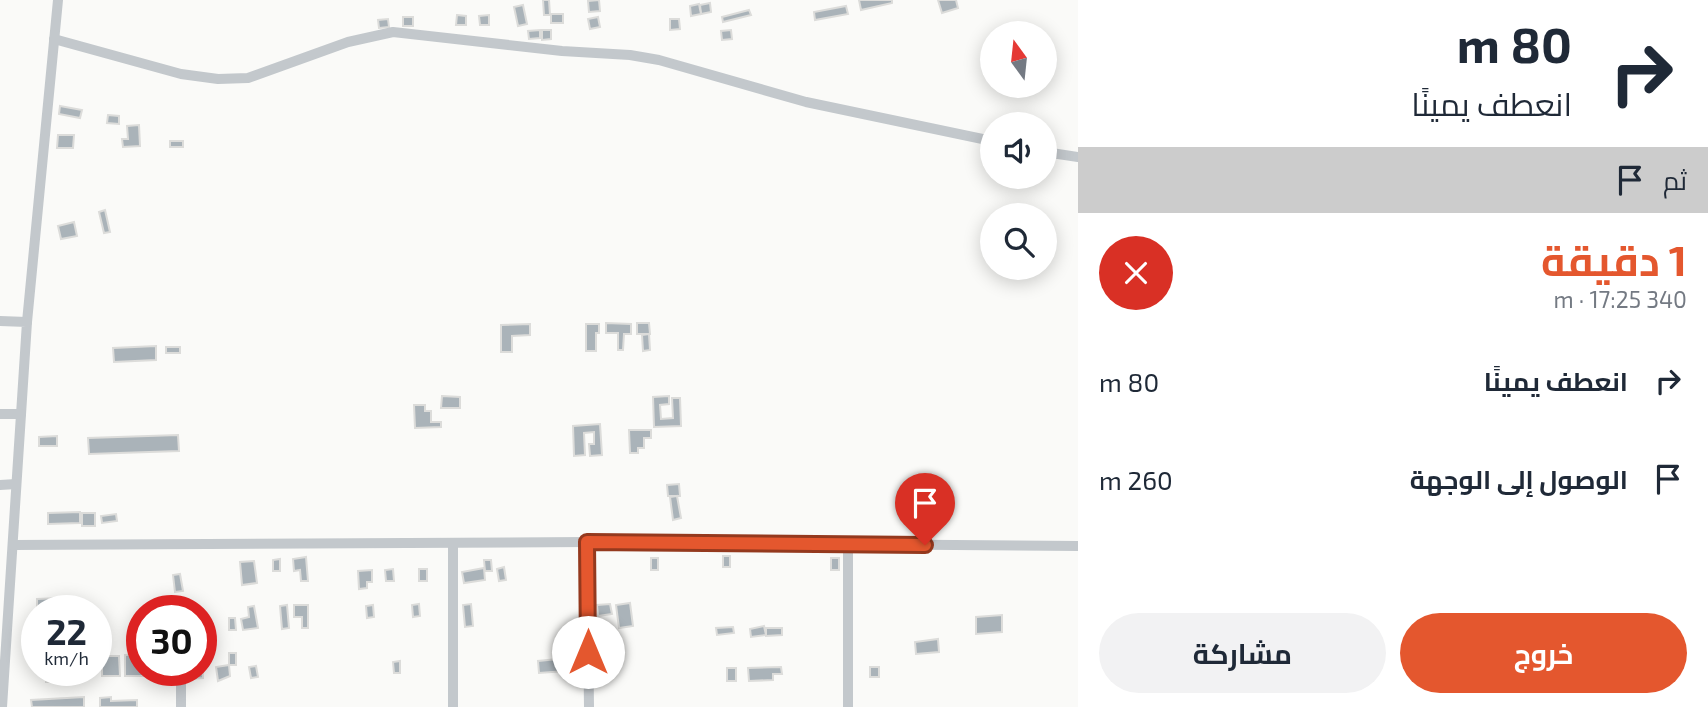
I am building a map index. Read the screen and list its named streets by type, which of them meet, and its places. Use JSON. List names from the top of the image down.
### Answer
{
  "north": "top",
  "page": {
    "turn": ["80 m", "انعطف يمينًا"],
    "then": "ثم",
    "heading": ["1 دقيقة", "340 m · 17:25"],
    "list": [
      {
        "name": "انعطف يمينًا",
        "value": "80 m"
      },
      {
        "name": "الوصول إلى الوجهة",
        "value": "260 m"
      }
    ],
    "speed": "22 km/h",
    "limit": "30",
    "buttons": ["خروج", "مشاركة"]
  }
}
